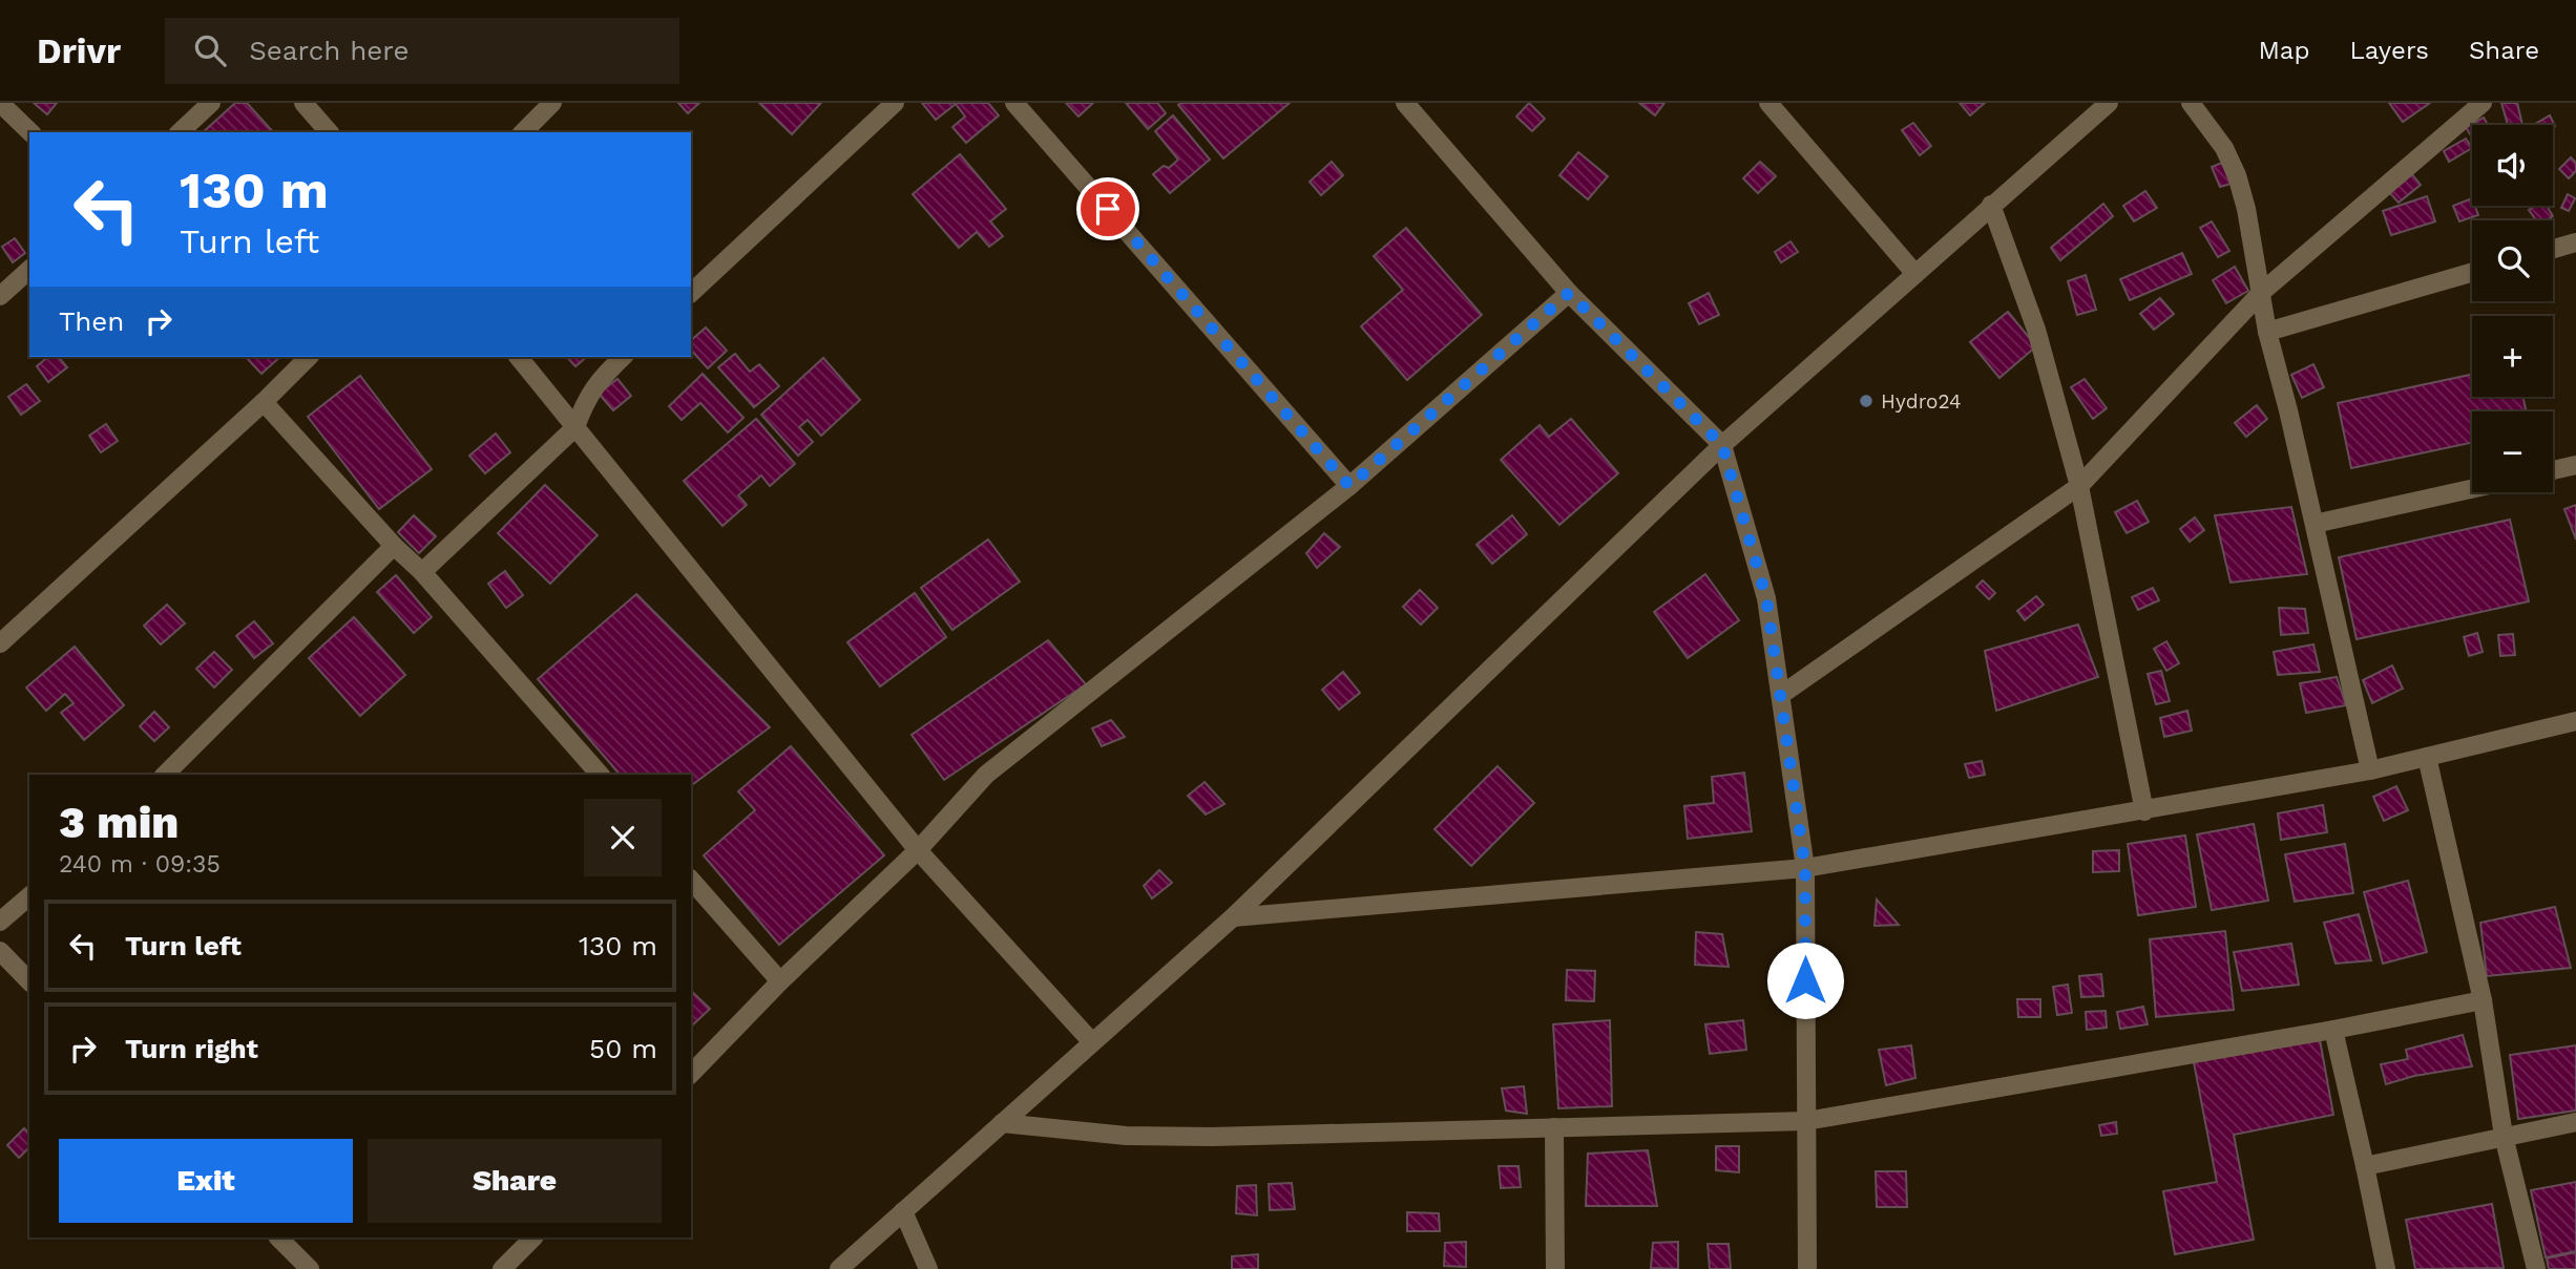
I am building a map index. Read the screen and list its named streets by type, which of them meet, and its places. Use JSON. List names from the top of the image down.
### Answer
{
  "places": ["Hydro24"],
  "page": {
    "header": "Drivr",
    "search": "Search here",
    "nav": ["Map", "Layers", "Share"],
    "map_buttons": ["+", "−"],
    "turn": ["130 m", "Turn left"],
    "then": "Then",
    "heading": ["3 min", "240 m · 09:35"],
    "list": [
      {
        "name": "Turn left",
        "value": "130 m"
      },
      {
        "name": "Turn right",
        "value": "50 m"
      }
    ],
    "buttons": ["Exit", "Share"]
  }
}
